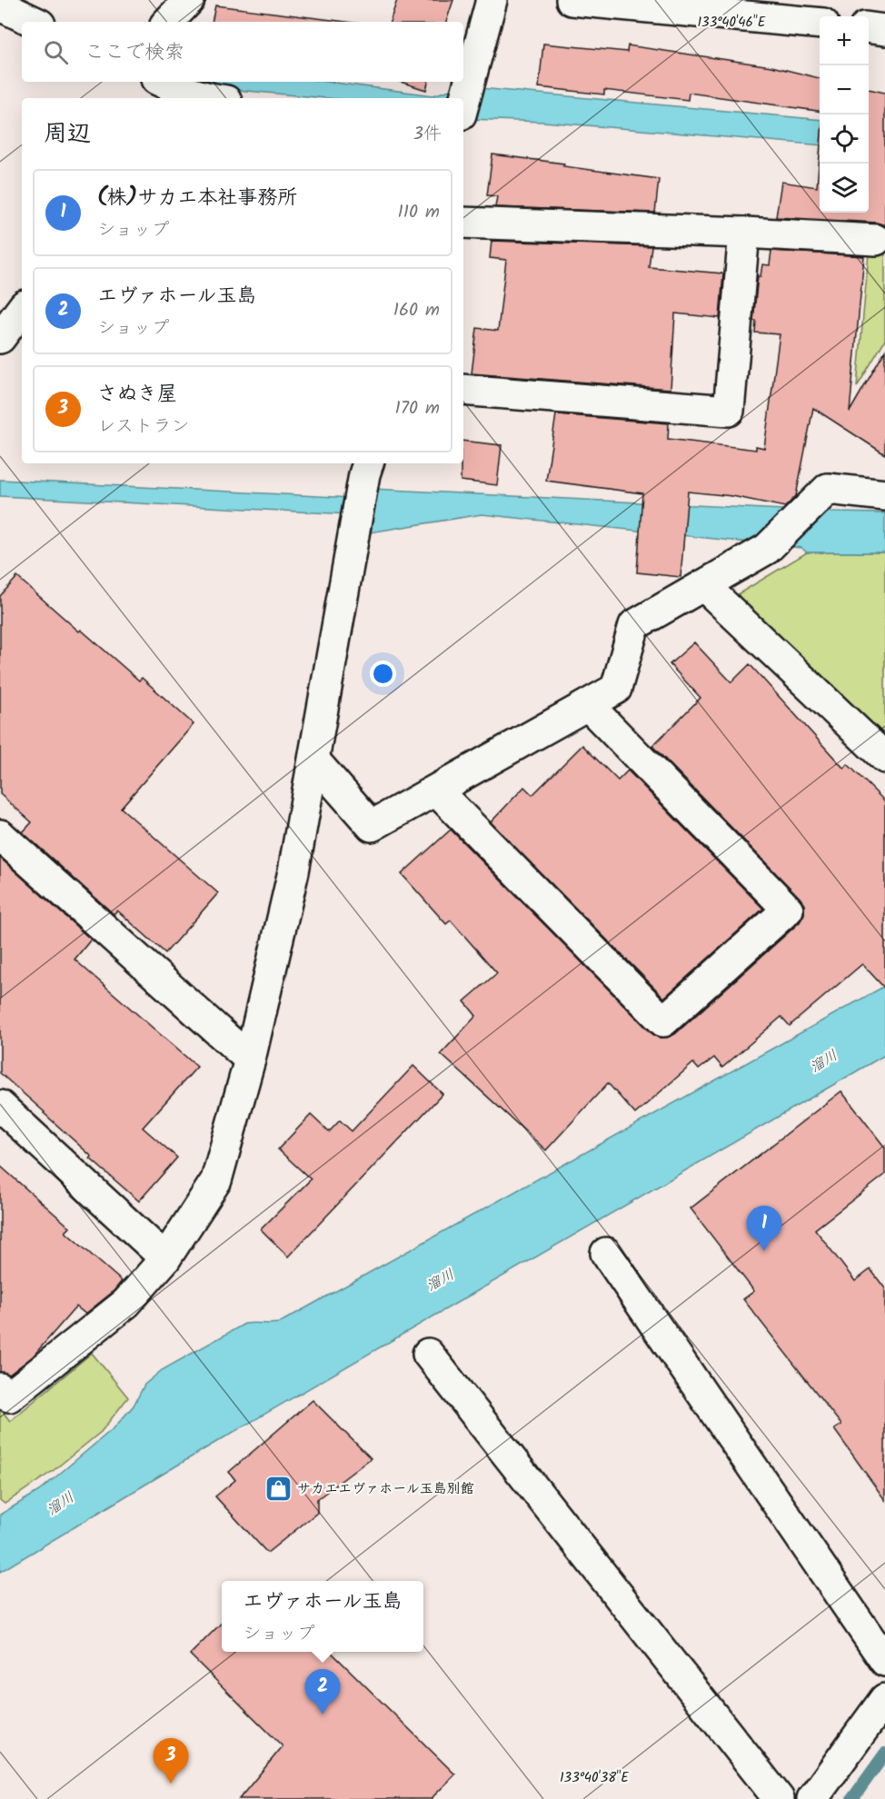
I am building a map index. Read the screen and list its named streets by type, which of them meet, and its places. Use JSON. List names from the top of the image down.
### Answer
{
  "water": ["溜川"],
  "places": {
    "shop": ["サカエエヴァホール玉島別館"]
  },
  "page": {
    "map_buttons": ["+", "−"],
    "search": "ここで検索",
    "heading": ["周辺", "3件"],
    "list": [
      {
        "mark": "1",
        "name": "(株)サカエ本社事務所",
        "note": "ショップ",
        "value": "110 m"
      },
      {
        "mark": "2",
        "name": "エヴァホール玉島",
        "note": "ショップ",
        "value": "160 m"
      },
      {
        "mark": "3",
        "name": "さぬき屋",
        "note": "レストラン",
        "value": "170 m"
      }
    ],
    "pins": ["1", "2", "3"],
    "popup": ["エヴァホール玉島", "ショップ"]
  },
  "coordinates": ["133°40'46\"E", "133°40'38\"E"]
}
